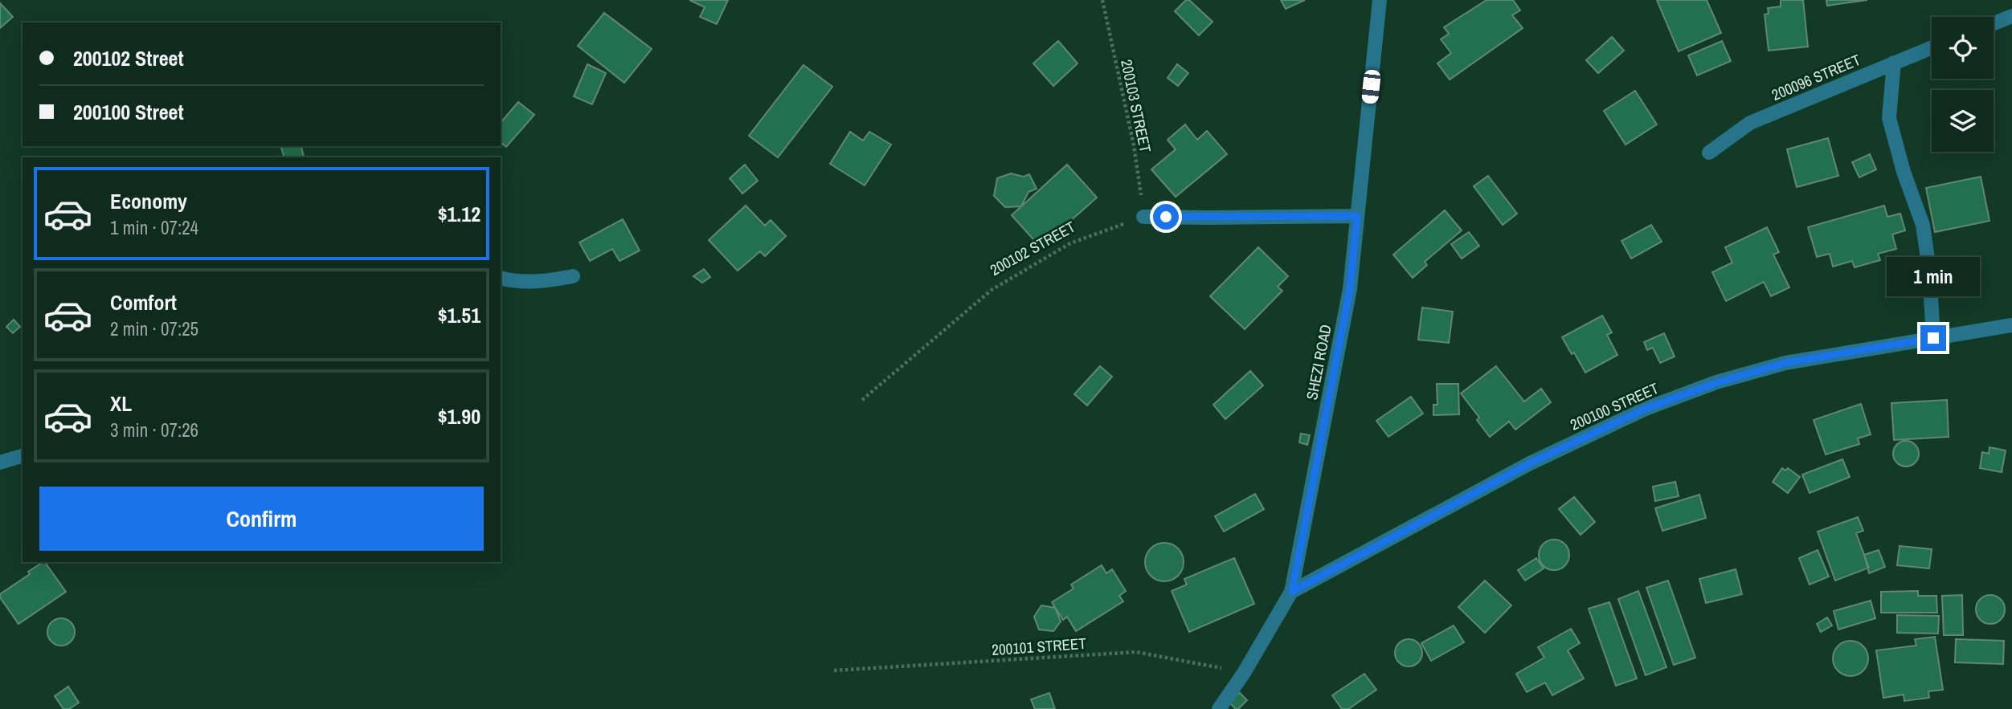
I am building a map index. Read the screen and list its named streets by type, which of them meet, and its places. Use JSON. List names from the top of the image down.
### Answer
{
  "streets": {
    "street": ["200096 STREET", "SHEZI ROAD", "200100 STREET"],
    "path": ["200103 STREET", "200102 STREET", "200101 STREET"]
  },
  "crossings": [
    ["200103 STREET", "200102 STREET"],
    ["SHEZI ROAD", "200100 STREET"],
    ["SHEZI ROAD", "200101 STREET"]
  ],
  "page": {
    "banner": ["200102 Street", "200100 Street"],
    "list": [
      {
        "name": "Economy",
        "note": "1 min · 07:24",
        "value": "$1.12"
      },
      {
        "name": "Comfort",
        "note": "2 min · 07:25",
        "value": "$1.51"
      },
      {
        "name": "XL",
        "note": "3 min · 07:26",
        "value": "$1.90"
      }
    ],
    "bubble": "1 min",
    "buttons": "Confirm"
  }
}
